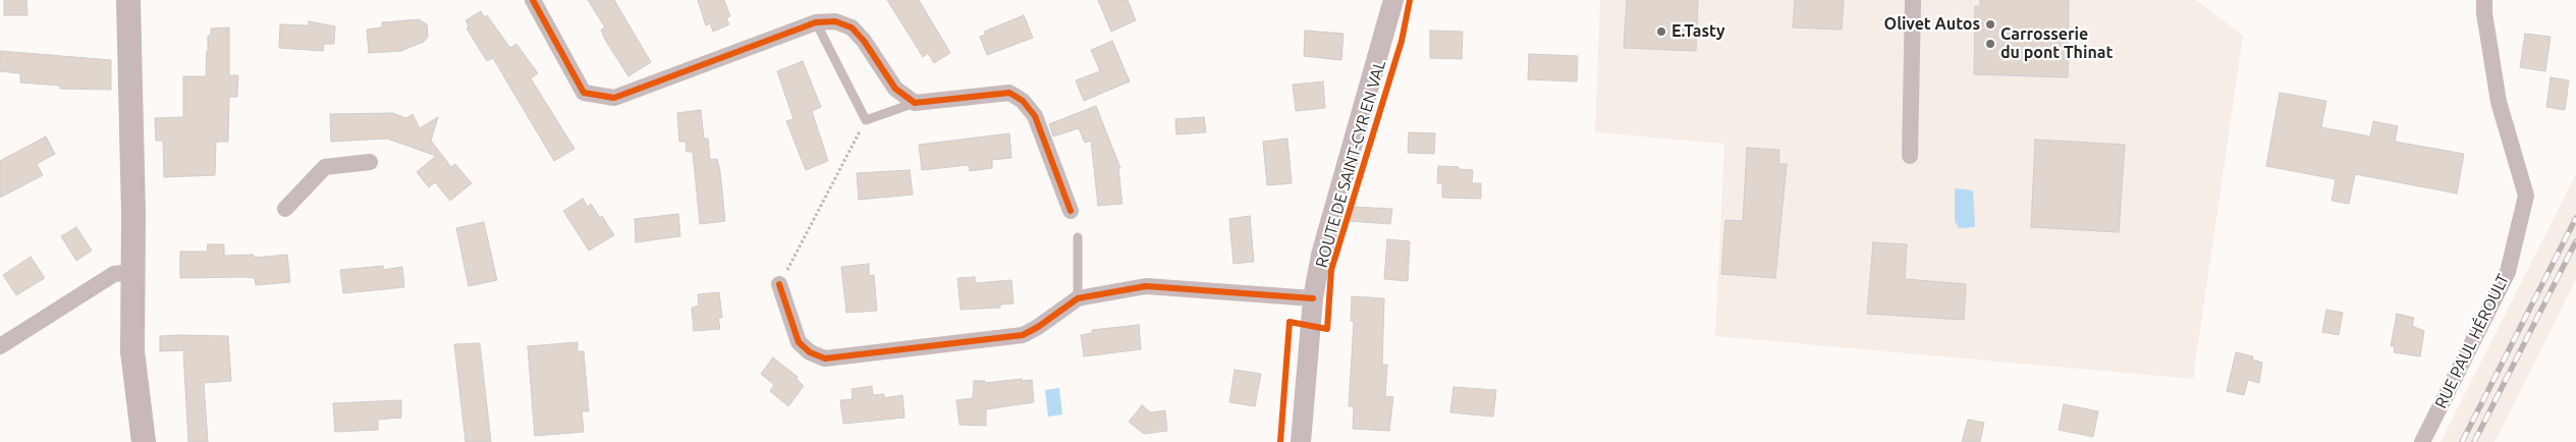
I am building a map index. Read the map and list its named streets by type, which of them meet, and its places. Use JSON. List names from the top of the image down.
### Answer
{
  "streets": {
    "street": ["ROUTE DE SAINT-CYR EN VAL", "RUE PAUL HÉROULT"]
  },
  "places": ["Olivet Autos", "E.Tasty", "Carrosserie du pont Thinat"]
}
